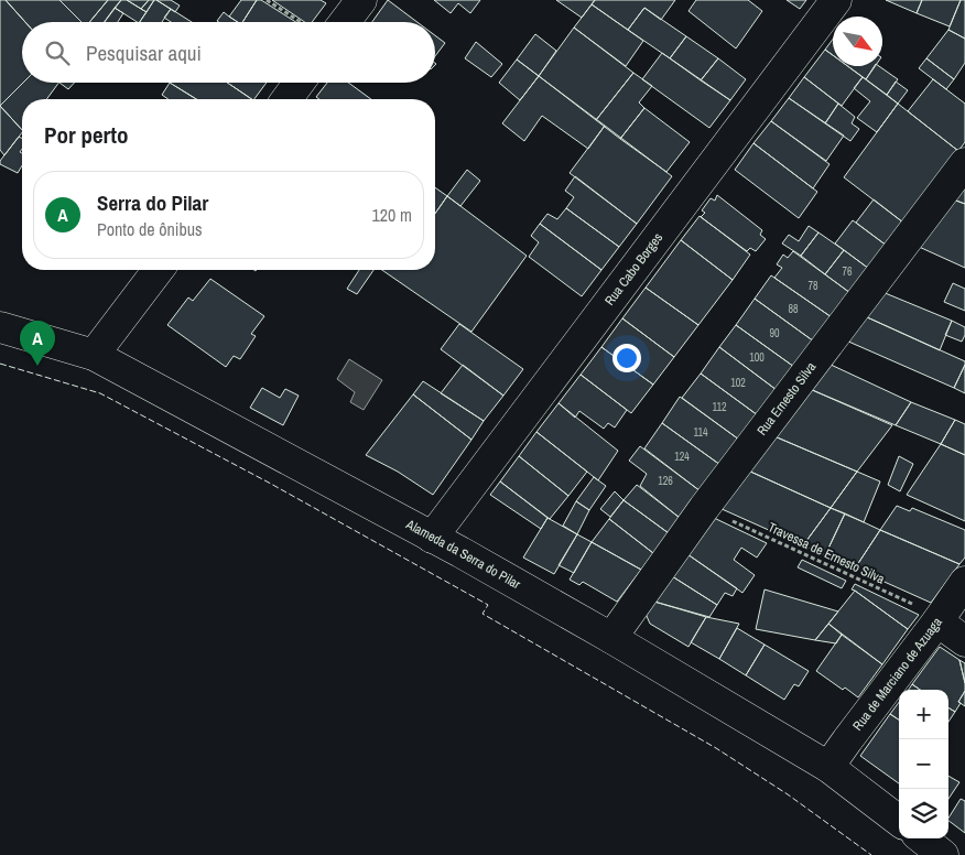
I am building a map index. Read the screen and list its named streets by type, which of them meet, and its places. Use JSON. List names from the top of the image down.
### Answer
{
  "streets": {
    "street": [
      "Rua Cabo Borges",
      "Rua Ernesto Silva",
      "Alameda da Serra do Pilar",
      "Rua de Marciano de Azuaga"
    ],
    "path": ["Travessa de Ernesto Silva"]
  },
  "crossings": [
    ["Rua Cabo Borges", "Alameda da Serra do Pilar"],
    ["Rua Ernesto Silva", "Travessa de Ernesto Silva"],
    ["Rua Ernesto Silva", "Alameda da Serra do Pilar"],
    ["Travessa de Ernesto Silva", "Rua de Marciano de Azuaga"],
    ["Alameda da Serra do Pilar", "Rua de Marciano de Azuaga"]
  ],
  "house_numbers": [
    "76",
    "78",
    "88",
    "90",
    "100",
    "102",
    "112",
    "114",
    "124",
    "126"
  ],
  "north": "bottom right",
  "page": {
    "search": "Pesquisar aqui",
    "heading": "Por perto",
    "list": [
      {
        "mark": "A",
        "name": "Serra do Pilar",
        "note": "Ponto de ônibus",
        "value": "120 m"
      }
    ],
    "pins": "A",
    "map_buttons": ["+", "−"]
  }
}
